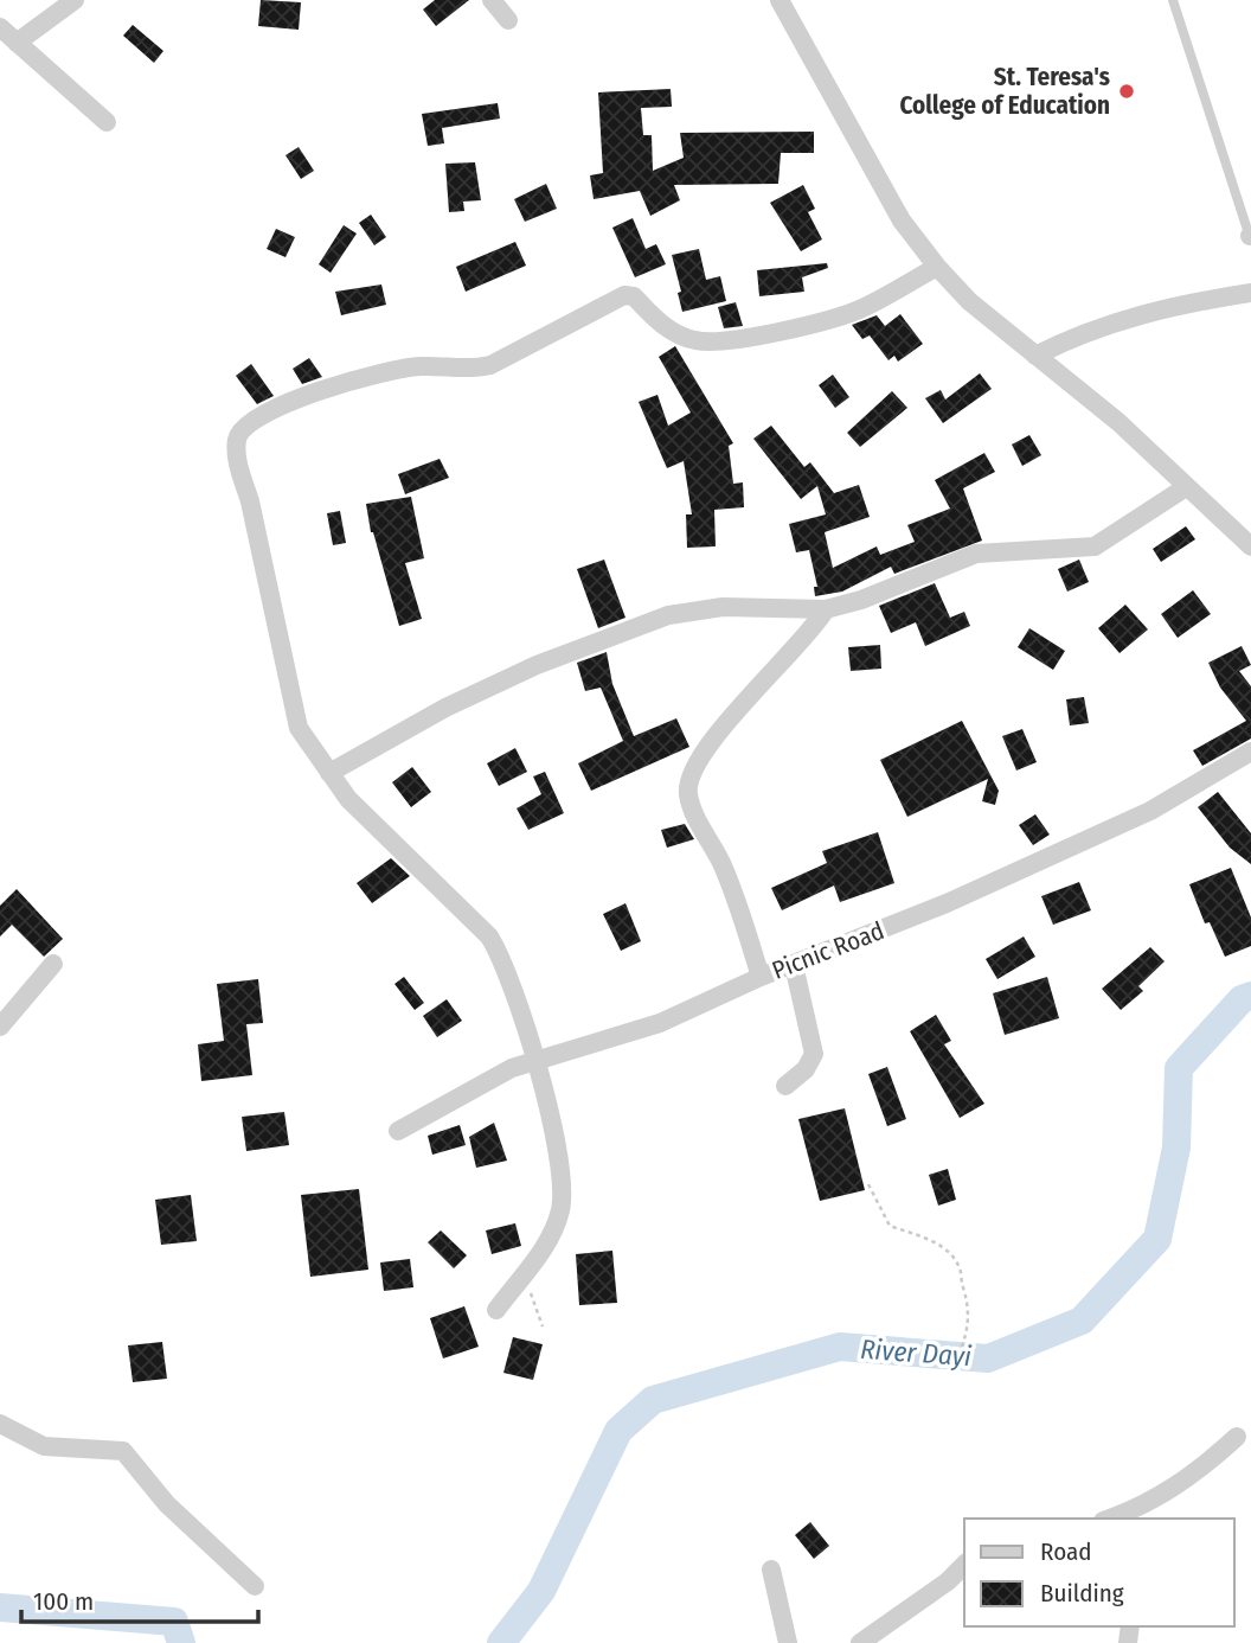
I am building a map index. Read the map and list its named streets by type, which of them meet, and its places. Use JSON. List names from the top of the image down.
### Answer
{
  "streets": {
    "street": ["Picnic Road"]
  },
  "water": ["River Dayi"],
  "places": ["St. Teresa's College of Education"],
  "legend": ["Road", "Building"],
  "scale_bar": "100 m"
}
